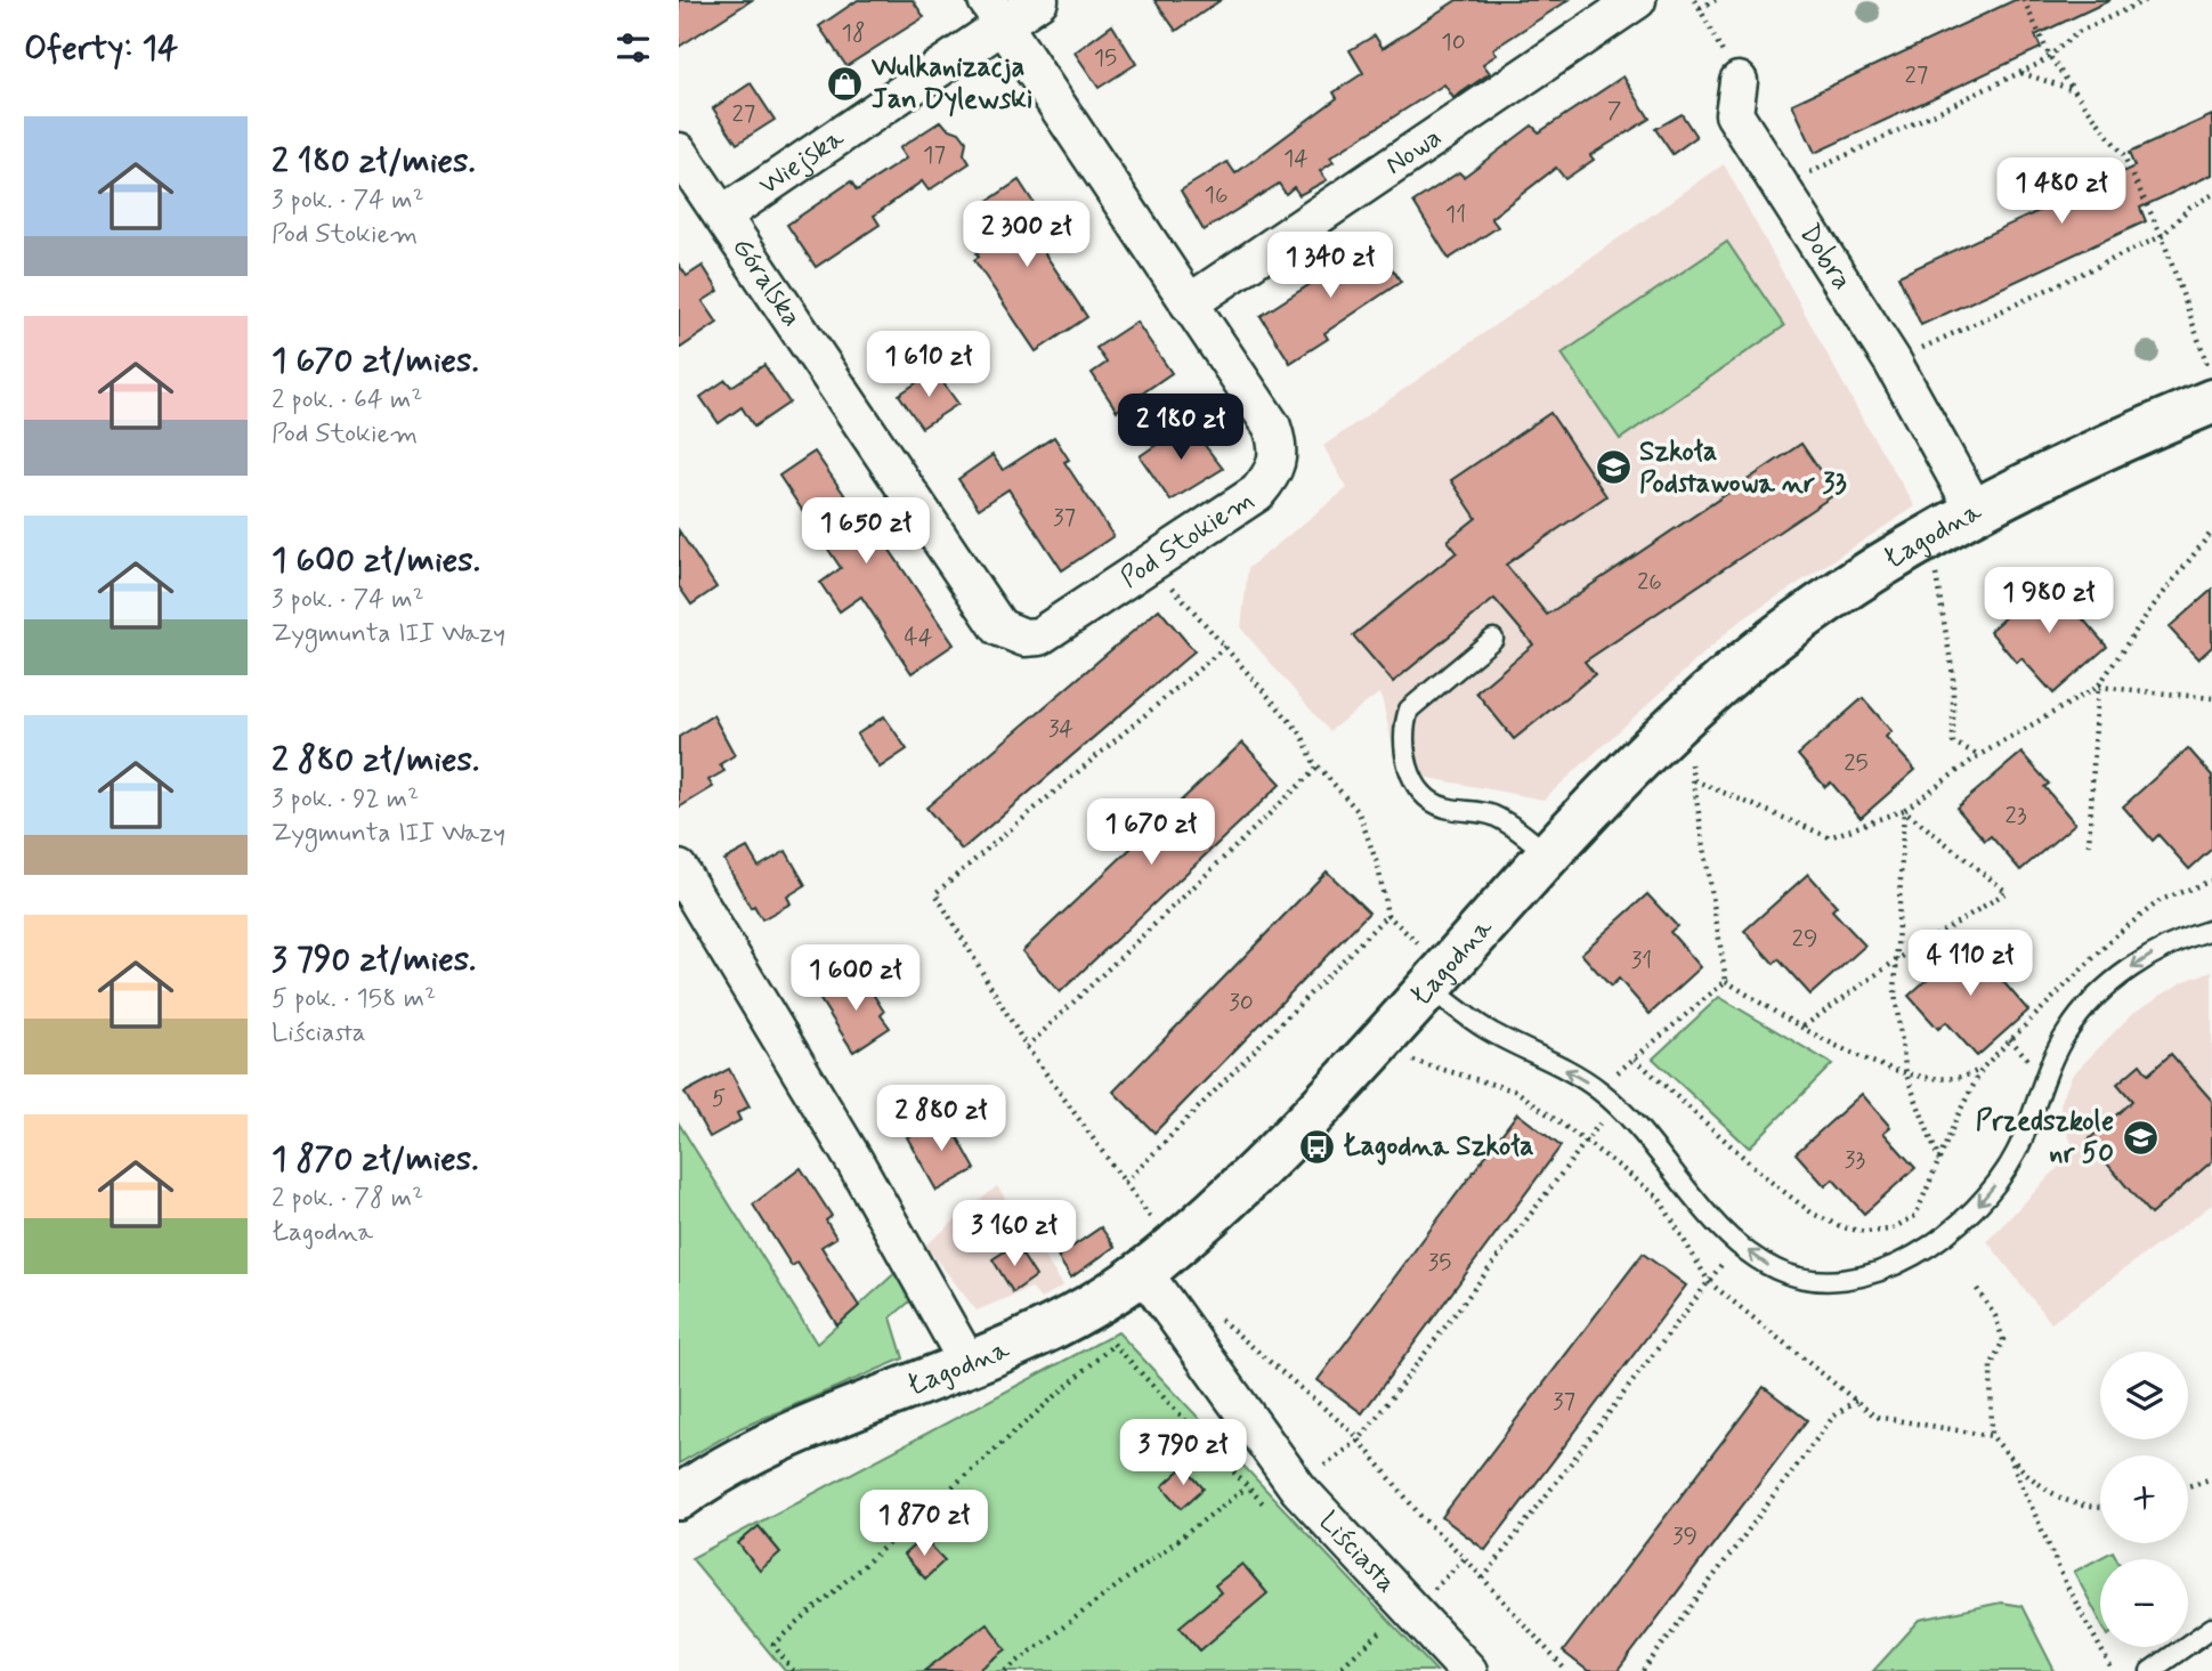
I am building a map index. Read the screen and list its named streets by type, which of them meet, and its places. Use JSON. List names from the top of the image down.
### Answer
{
  "streets": {
    "street": [
      "Nowa",
      "Wiejska",
      "Dobra",
      "Góralska",
      "Łagodna",
      "Pod Stokiem",
      "Liściasta"
    ]
  },
  "crossings": [
    ["Nowa", "Pod Stokiem"],
    ["Wiejska", "Góralska"],
    ["Wiejska", "Pod Stokiem"],
    ["Dobra", "Łagodna"],
    ["Góralska", "Pod Stokiem"],
    ["Łagodna", "Liściasta"]
  ],
  "places": {
    "shop": ["Wulkanizacja Jan Dylewski"],
    "school or university": ["Szkoła Podstawowa nr 33", "Przedszkole nr 50"],
    "bus stop": ["Łagodna Szkoła"]
  },
  "house_numbers": [
    "18",
    "10",
    "15",
    "27",
    "7",
    "27",
    "17",
    "14",
    "16",
    "11",
    "37",
    "26",
    "44",
    "34",
    "25",
    "23",
    "29",
    "31",
    "30",
    "5",
    "33",
    "35",
    "37",
    "39"
  ],
  "page": {
    "heading": "Oferty: 14",
    "list": [
      {
        "name": "2 180 zł/mies.",
        "note": "3 pok. · 74 m² · Pod Stokiem"
      },
      {
        "name": "1 670 zł/mies.",
        "note": "2 pok. · 64 m² · Pod Stokiem"
      },
      {
        "name": "1 600 zł/mies.",
        "note": "3 pok. · 74 m² · Zygmunta III Wazy"
      },
      {
        "name": "2 880 zł/mies.",
        "note": "3 pok. · 92 m² · Zygmunta III Wazy"
      },
      {
        "name": "3 790 zł/mies.",
        "note": "5 pok. · 158 m² · Liściasta"
      },
      {
        "name": "1 870 zł/mies.",
        "note": "2 pok. · 78 m² · Łagodna"
      }
    ],
    "price": [
      "1 480 zł",
      "2 300 zł",
      "1 340 zł",
      "1 610 zł",
      "2 180 zł",
      "1 650 zł",
      "1 980 zł",
      "1 670 zł",
      "4 110 zł",
      "1 600 zł",
      "2 880 zł",
      "3 160 zł",
      "3 790 zł",
      "1 870 zł"
    ],
    "map_buttons": ["+", "−"]
  }
}
